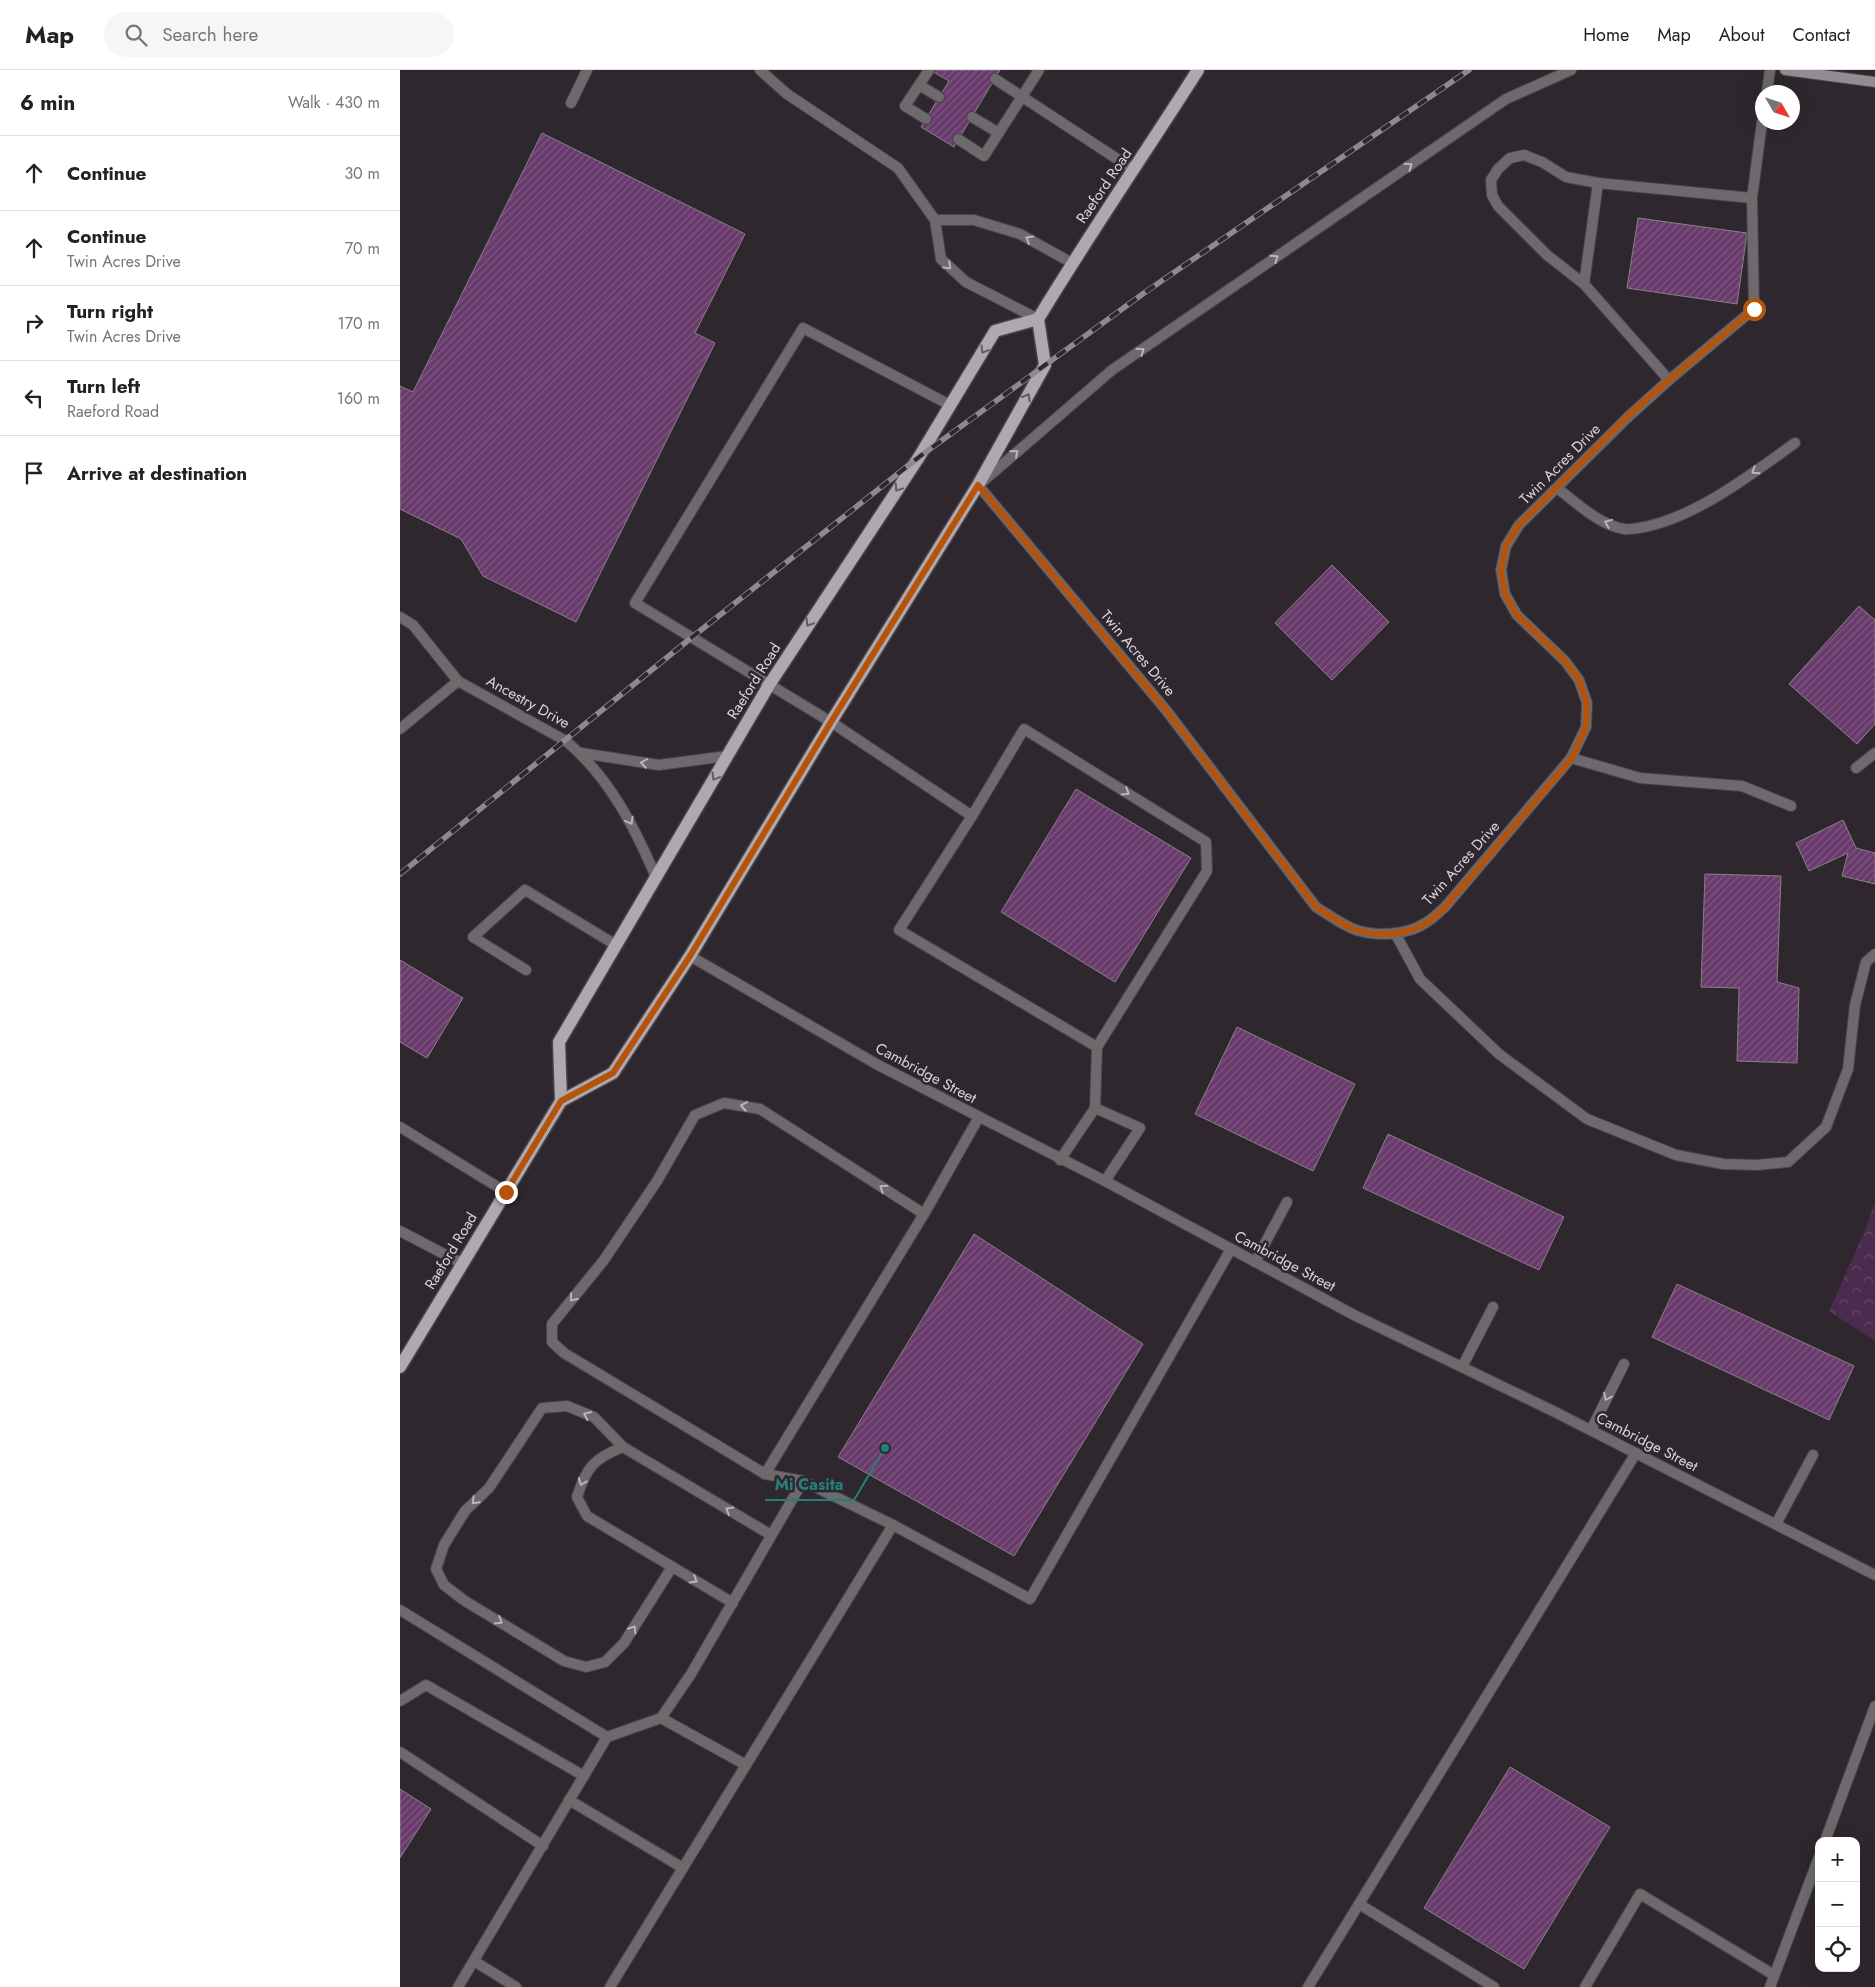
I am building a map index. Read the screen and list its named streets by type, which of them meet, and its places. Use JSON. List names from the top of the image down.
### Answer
{
  "streets": {
    "main road": ["Raeford Road"],
    "street": ["Twin Acres Drive", "Ancestry Drive", "Cambridge Street"]
  },
  "crossings": [
    ["Raeford Road", "Ancestry Drive"]
  ],
  "places": ["Mi Casita"],
  "north": "bottom right",
  "page": {
    "header": "Map",
    "search": "Search here",
    "nav": [
      "Home",
      "Map",
      "About",
      "Contact"
    ],
    "heading": ["6 min", "Walk · 430 m"],
    "list": [
      ["Continue", "30 m"],
      ["Continue", "Twin Acres Drive", "70 m"],
      ["Turn right", "Twin Acres Drive", "170 m"],
      ["Turn left", "Raeford Road", "160 m"],
      "Arrive at destination"
    ],
    "map_buttons": ["+", "−"]
  }
}
